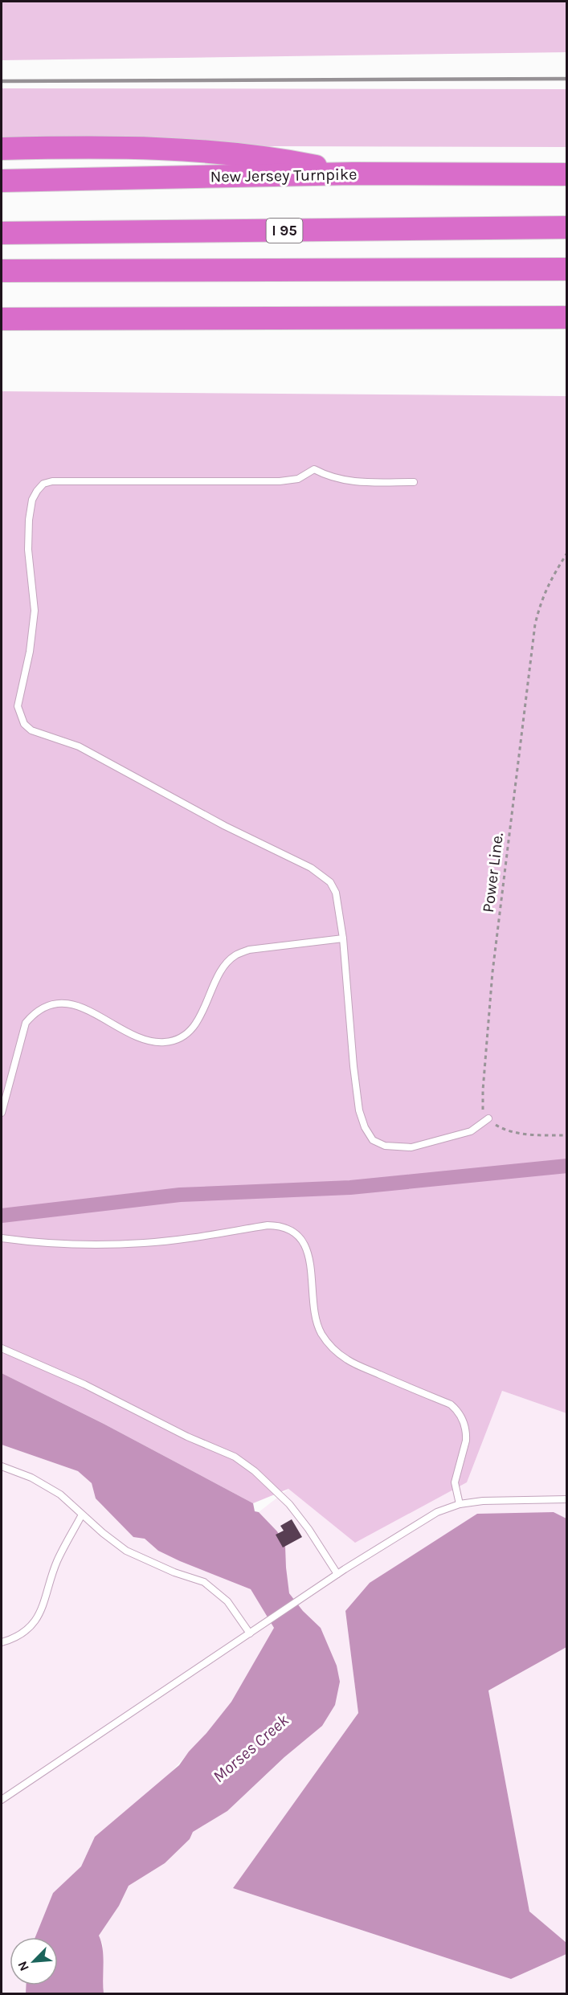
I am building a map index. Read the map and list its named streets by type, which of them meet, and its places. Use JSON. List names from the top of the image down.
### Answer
{
  "streets": {
    "highway": ["New Jersey Turnpike", "I 95"],
    "path": ["Power Line."]
  },
  "water": ["Morses Creek"],
  "north": "bottom left"
}
